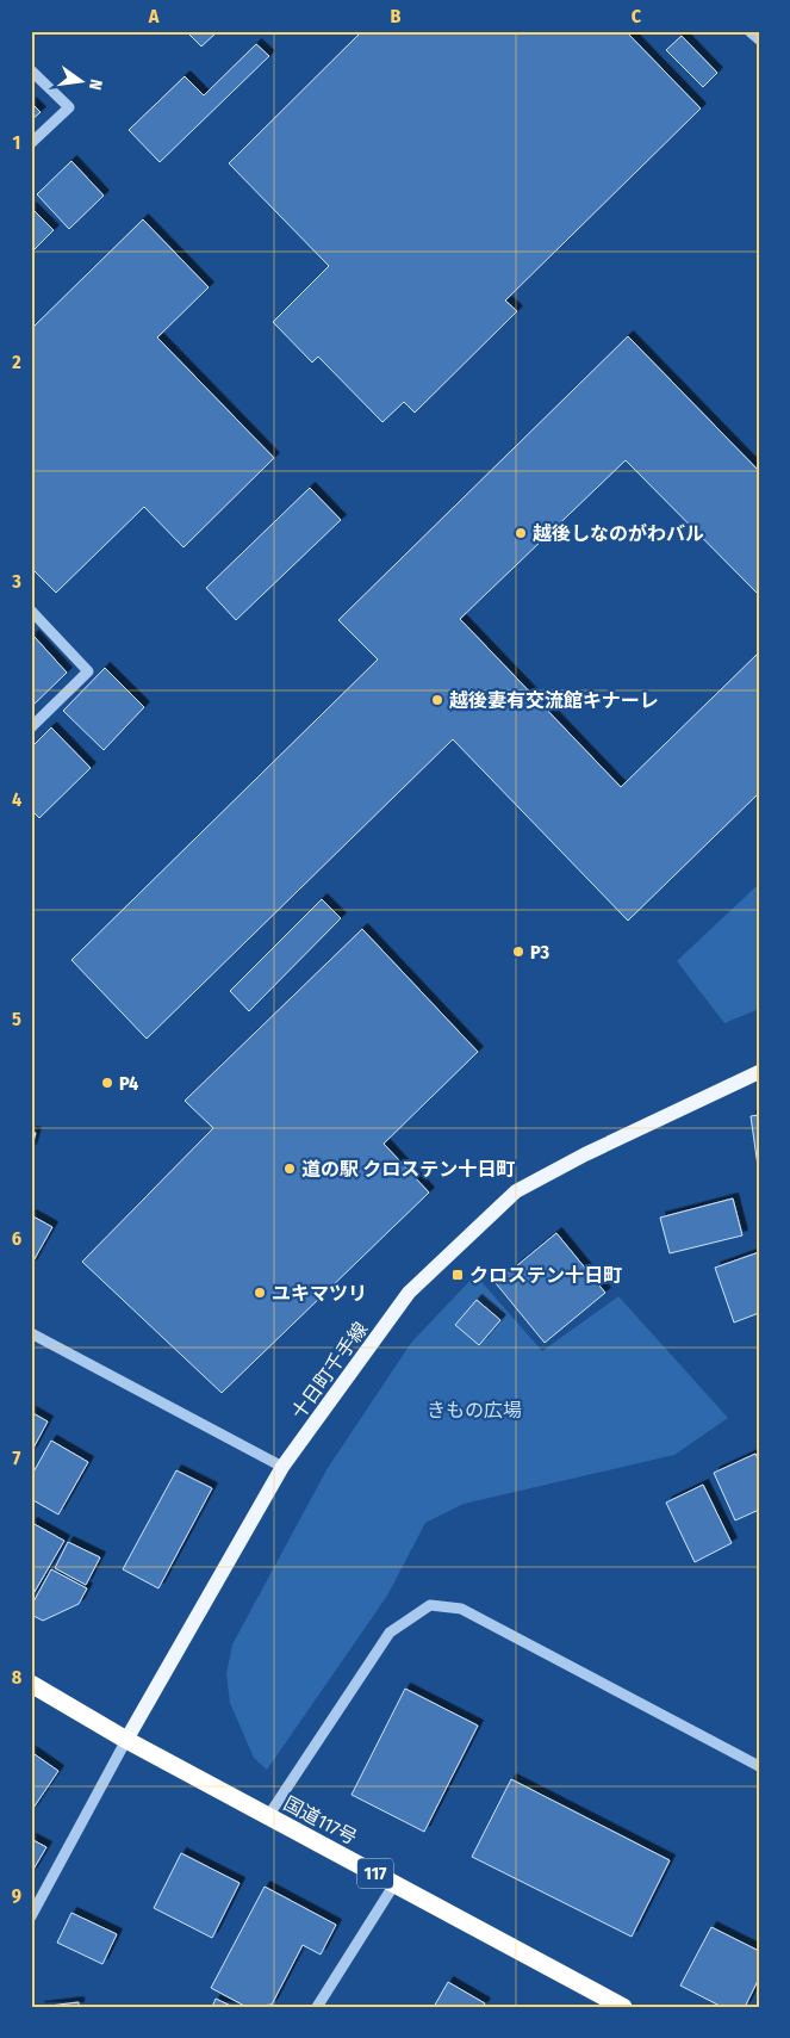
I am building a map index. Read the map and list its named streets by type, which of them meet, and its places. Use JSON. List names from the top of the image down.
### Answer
{
  "streets": {
    "highway": ["国道117号", "117"],
    "main road": ["十日町千手線"]
  },
  "crossings": [
    ["十日町千手線", "国道117号"]
  ],
  "parks": ["きもの広場"],
  "places": {
    "other": [
      "越後しなのがわバル",
      "越後妻有交流館キナーレ",
      "P3",
      "P4",
      "道の駅 クロステン十日町",
      "ユキマツリ"
    ],
    "transit": ["クロステン十日町"]
  },
  "north": "right",
  "grid": {
    "columns": ["A", "B", "C"],
    "rows": [
      "1",
      "2",
      "3",
      "4",
      "5",
      "6",
      "7",
      "8",
      "9"
    ]
  }
}
